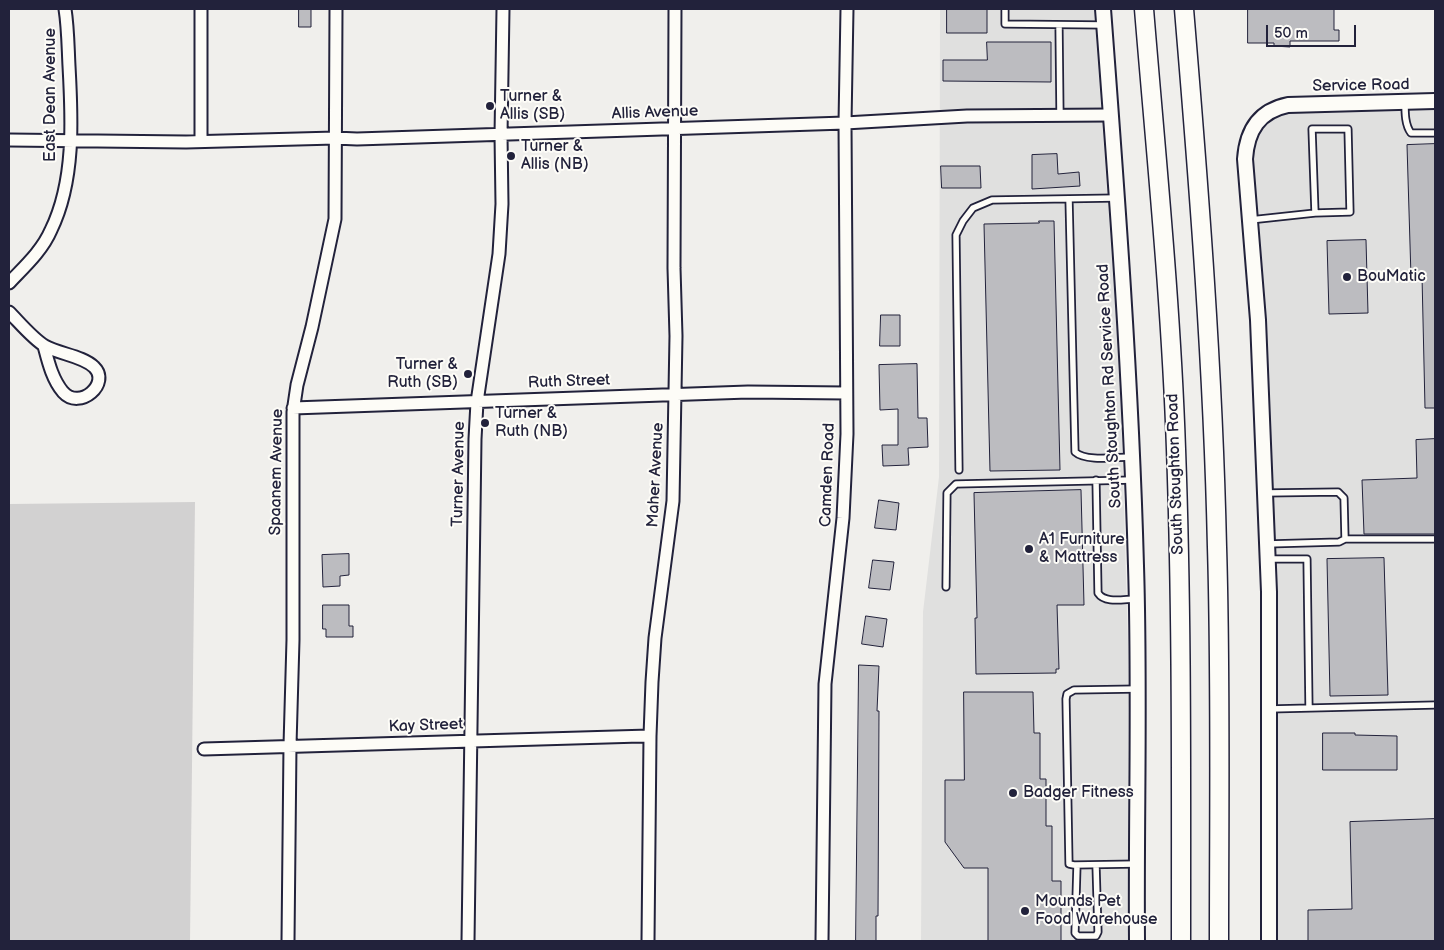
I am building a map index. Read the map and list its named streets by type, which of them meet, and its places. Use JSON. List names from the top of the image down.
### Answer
{
  "streets": {
    "main road": ["South Stoughton Road"],
    "street": [
      "Service Road",
      "East Dean Avenue",
      "Allis Avenue",
      "Ruth Street",
      "South Stoughton Rd Service Road",
      "Spaanem Avenue",
      "Turner Avenue",
      "Maher Avenue",
      "Camden Road",
      "Kay Street"
    ]
  },
  "crossings": [
    ["East Dean Avenue", "Allis Avenue"],
    ["Allis Avenue", "South Stoughton Rd Service Road"],
    ["Allis Avenue", "Spaanem Avenue"],
    ["Allis Avenue", "Turner Avenue"],
    ["Allis Avenue", "Maher Avenue"],
    ["Allis Avenue", "Camden Road"],
    ["Ruth Street", "Spaanem Avenue"],
    ["Ruth Street", "Turner Avenue"],
    ["Ruth Street", "Maher Avenue"],
    ["Ruth Street", "Camden Road"],
    ["Spaanem Avenue", "Kay Street"],
    ["Turner Avenue", "Kay Street"],
    ["Maher Avenue", "Kay Street"]
  ],
  "places": [
    "Turner & Allis (SB)",
    "Turner & Allis (NB)",
    "BouMatic",
    "Turner & Ruth (SB)",
    "Turner & Ruth (NB)",
    "A1 Furniture & Mattress",
    "Badger Fitness",
    "Mounds Pet Food Warehouse"
  ],
  "scale_bar": "50 m"
}
